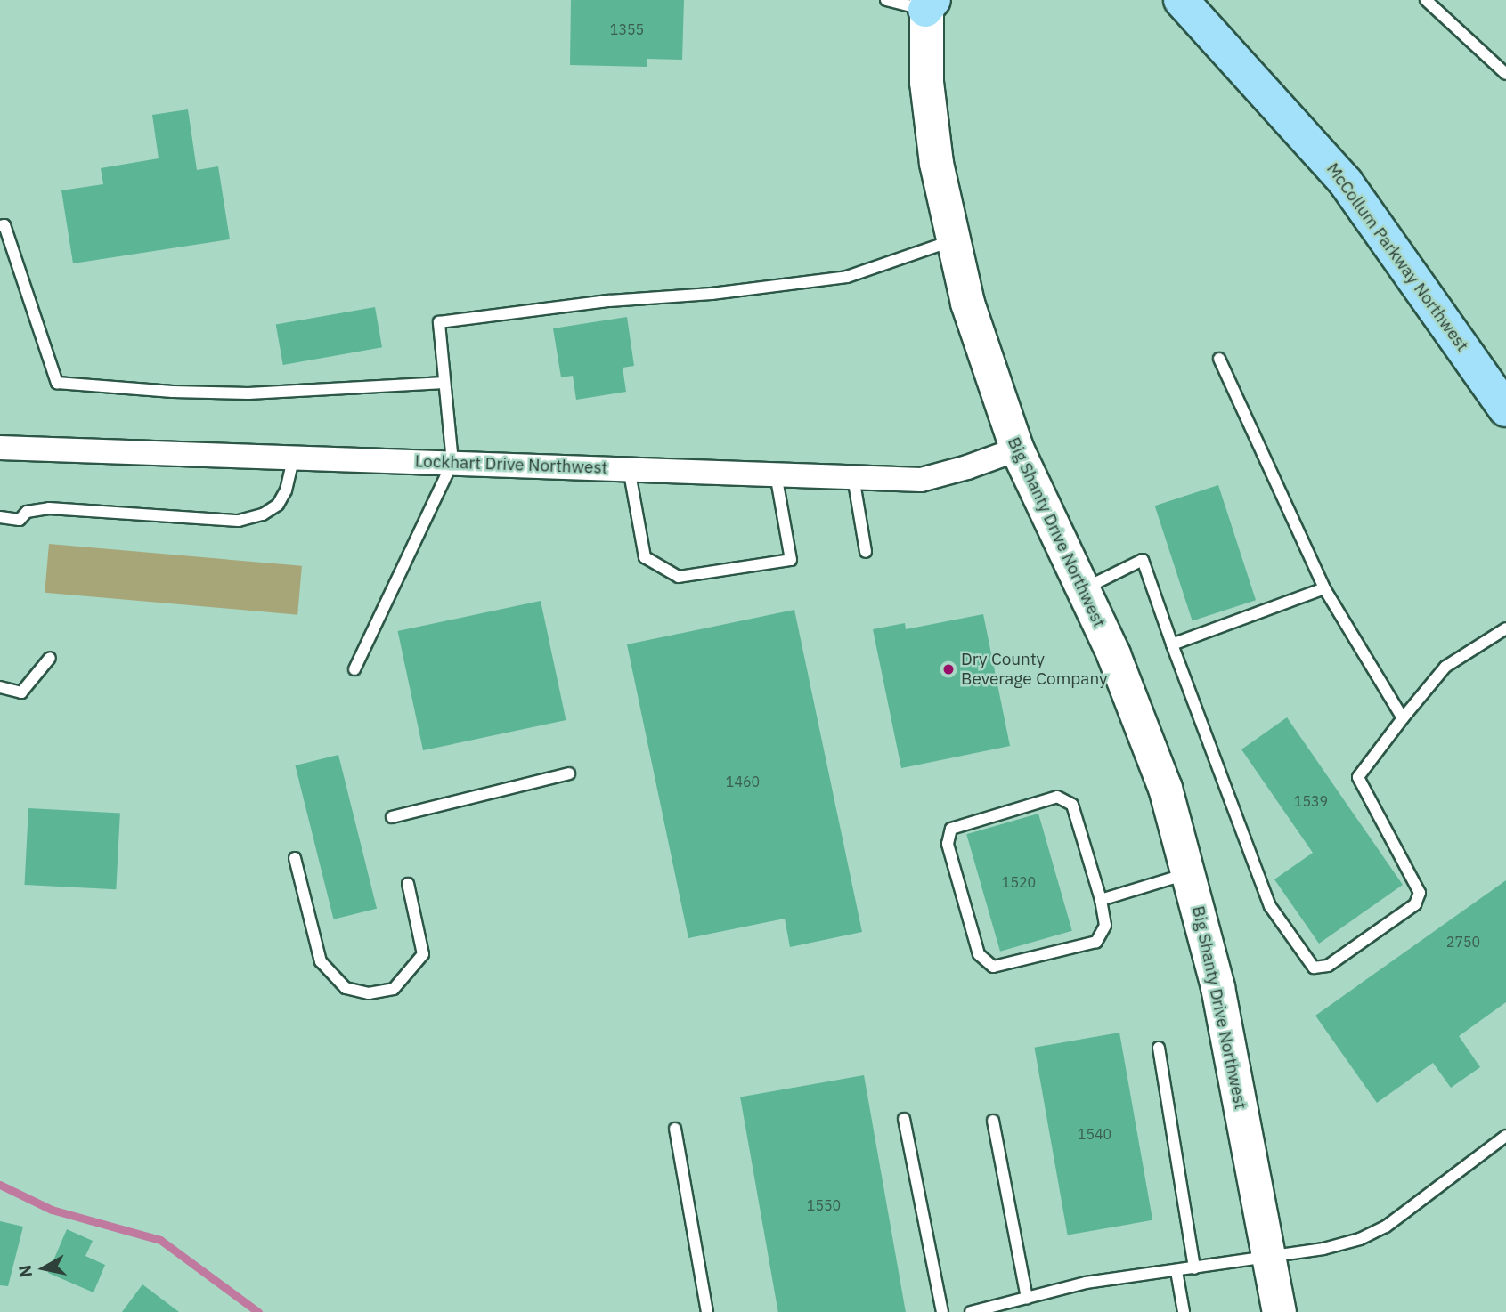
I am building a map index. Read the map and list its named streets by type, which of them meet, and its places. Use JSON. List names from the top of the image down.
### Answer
{
  "streets": {
    "main road": ["McCollum Parkway Northwest"],
    "street": ["Lockhart Drive Northwest", "Big Shanty Drive Northwest"]
  },
  "crossings": [
    ["Lockhart Drive Northwest", "Big Shanty Drive Northwest"]
  ],
  "places": ["Dry County Beverage Company"],
  "house_numbers": [
    "1355",
    "1460",
    "1539",
    "1520",
    "2750",
    "1540",
    "1550"
  ],
  "north": "left"
}
